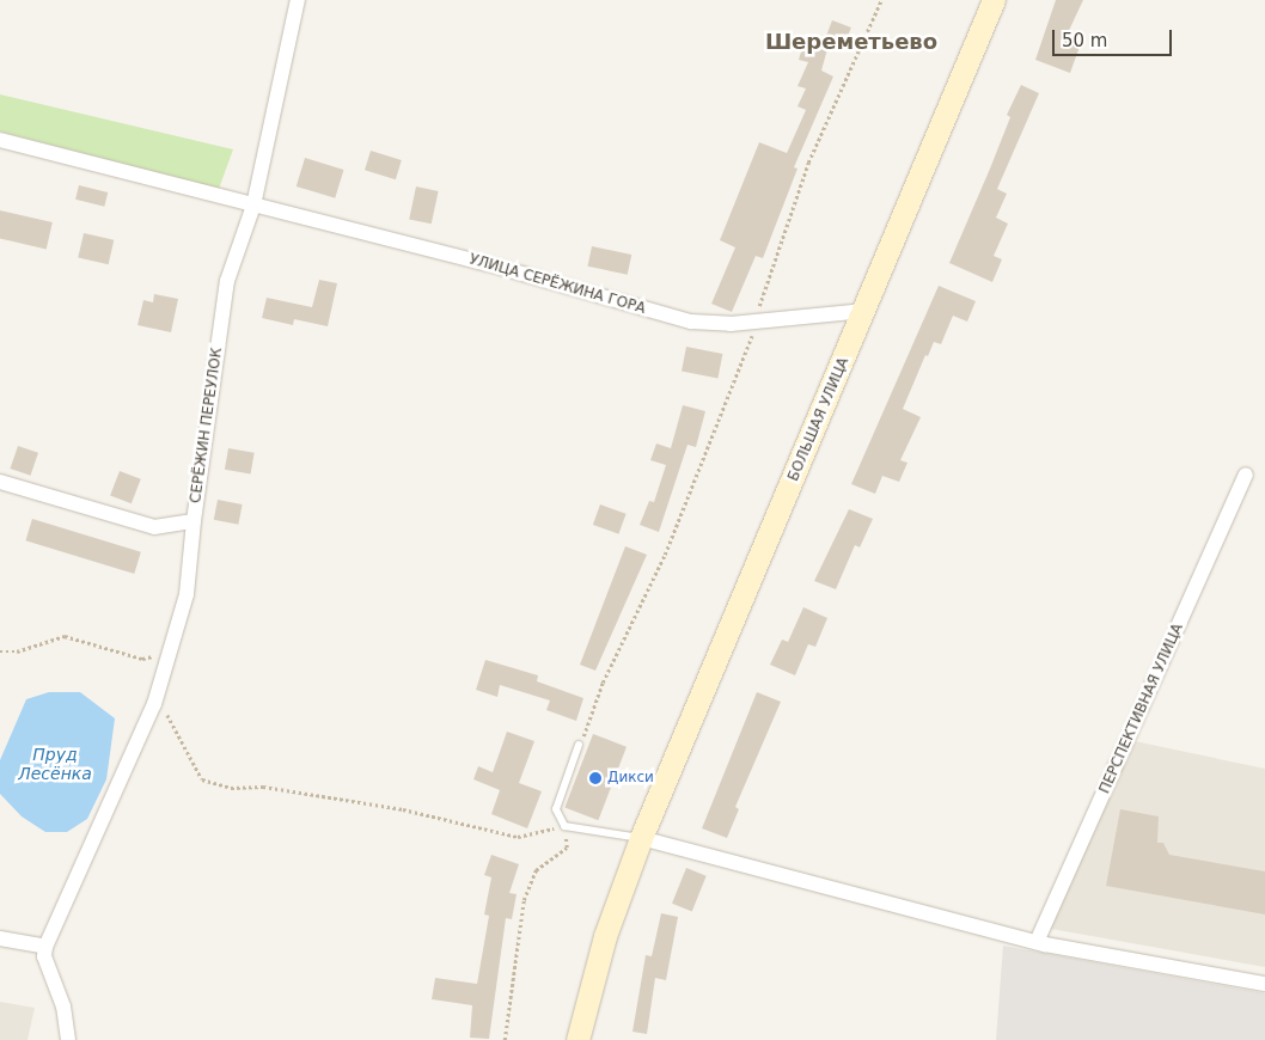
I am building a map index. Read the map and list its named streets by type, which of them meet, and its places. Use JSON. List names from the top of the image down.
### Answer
{
  "streets": {
    "street": [
      "УЛИЦА СЕРЁЖИНА ГОРА",
      "БОЛЬШАЯ УЛИЦА",
      "СЕРЁЖИН ПЕРЕУЛОК",
      "ПЕРСПЕКТИВНАЯ УЛИЦА"
    ]
  },
  "crossings": [
    ["УЛИЦА СЕРЁЖИНА ГОРА", "БОЛЬШАЯ УЛИЦА"],
    ["УЛИЦА СЕРЁЖИНА ГОРА", "СЕРЁЖИН ПЕРЕУЛОК"]
  ],
  "districts": ["Шереметьево"],
  "water": ["Пруд Лесёнка"],
  "places": ["Дикси"],
  "scale_bar": "50 m"
}
